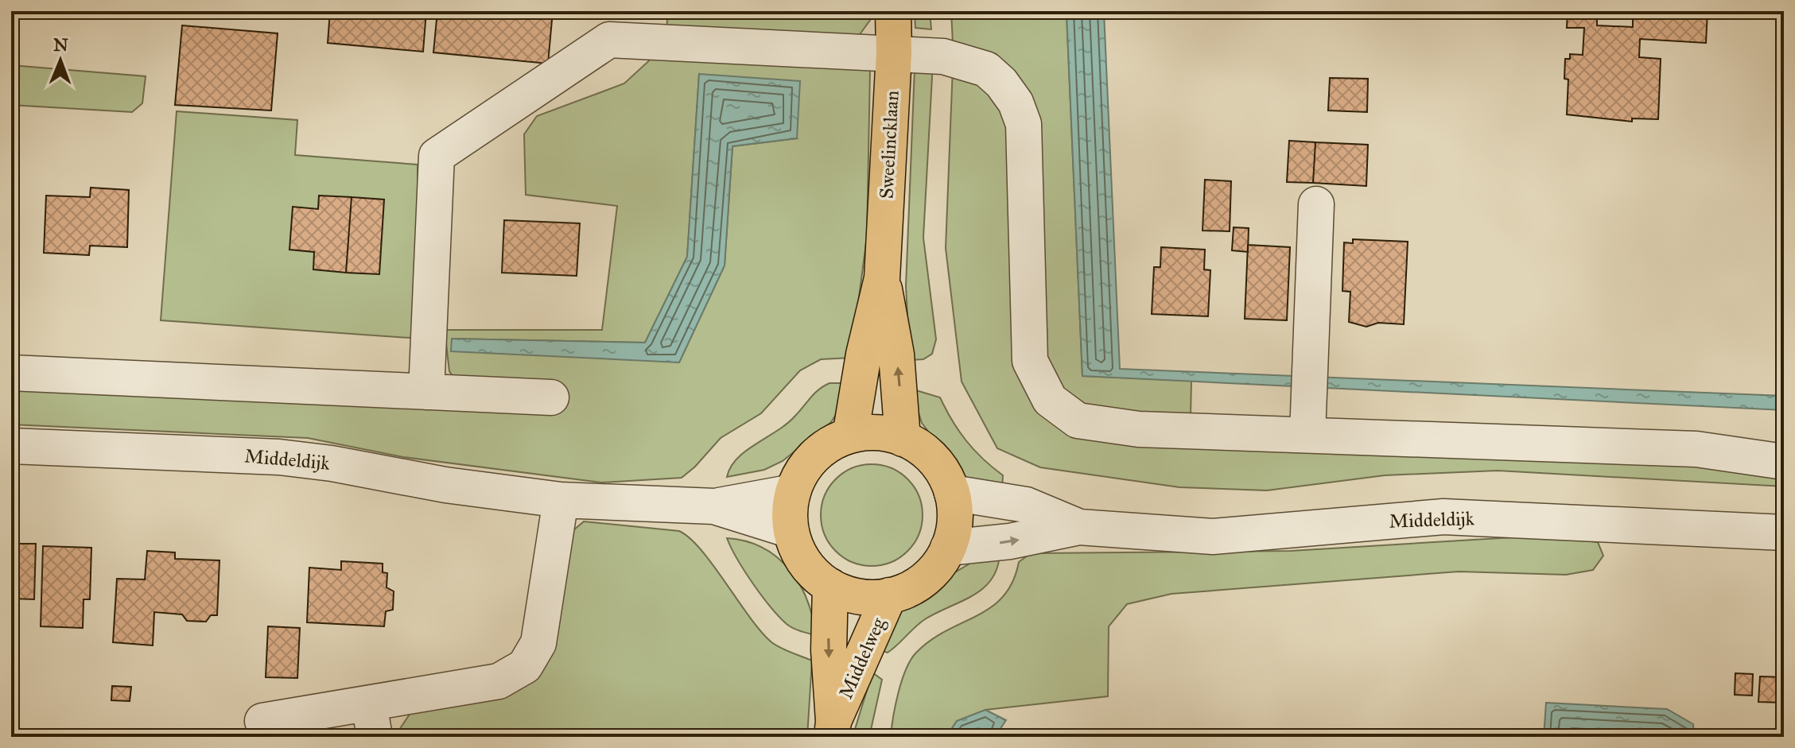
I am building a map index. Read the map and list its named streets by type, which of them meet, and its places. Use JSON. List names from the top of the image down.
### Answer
{
  "streets": {
    "main road": ["Sweelincklaan", "Middelweg"],
    "street": ["Middeldijk"]
  },
  "crossings": [
    ["Sweelincklaan", "Middeldijk"],
    ["Sweelincklaan", "Middelweg"],
    ["Middeldijk", "Middelweg"]
  ],
  "north": "top"
}
